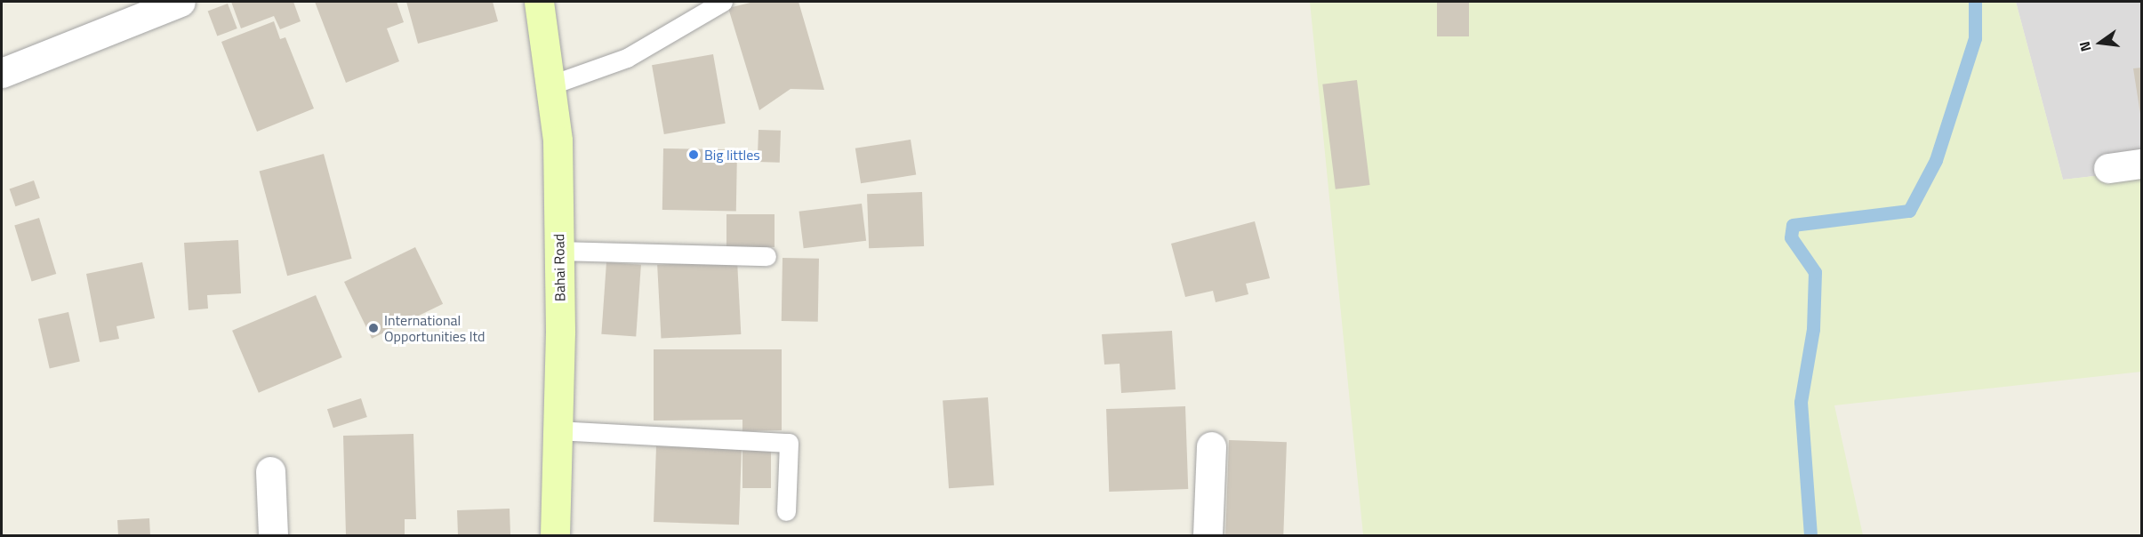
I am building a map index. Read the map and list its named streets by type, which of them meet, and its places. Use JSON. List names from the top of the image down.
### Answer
{
  "streets": {
    "street": ["Bahai Road"]
  },
  "places": ["Big littles", "International Opportunities ltd"],
  "north": "left"
}
